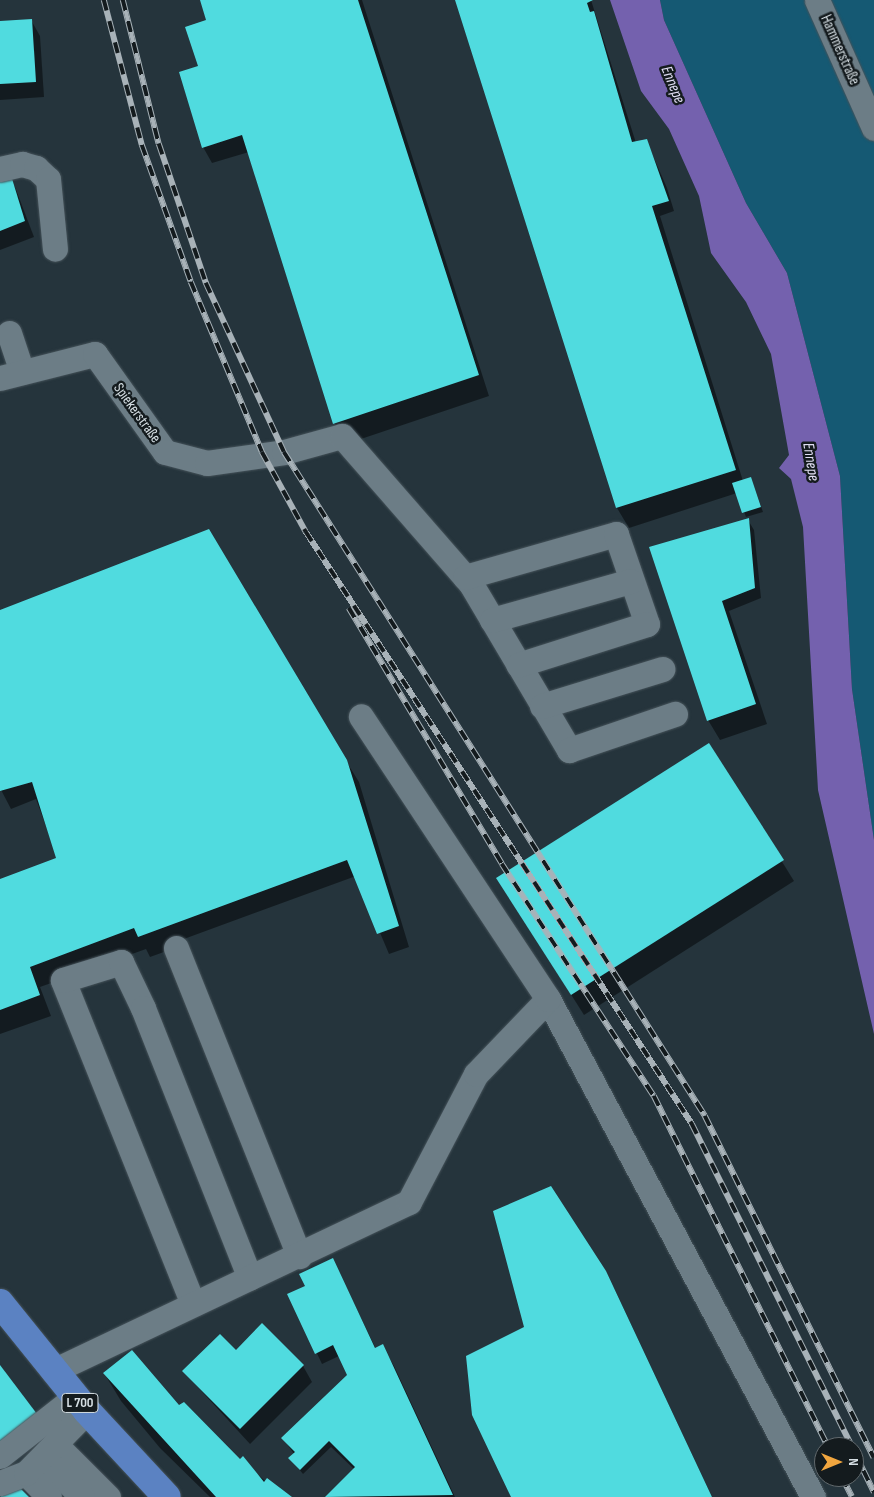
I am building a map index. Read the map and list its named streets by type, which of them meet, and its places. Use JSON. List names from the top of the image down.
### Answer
{
  "streets": {
    "main road": ["L 700"],
    "street": ["Hammerstraße", "Spiekerstraße"]
  },
  "water": ["Ennepe"],
  "north": "right"
}
